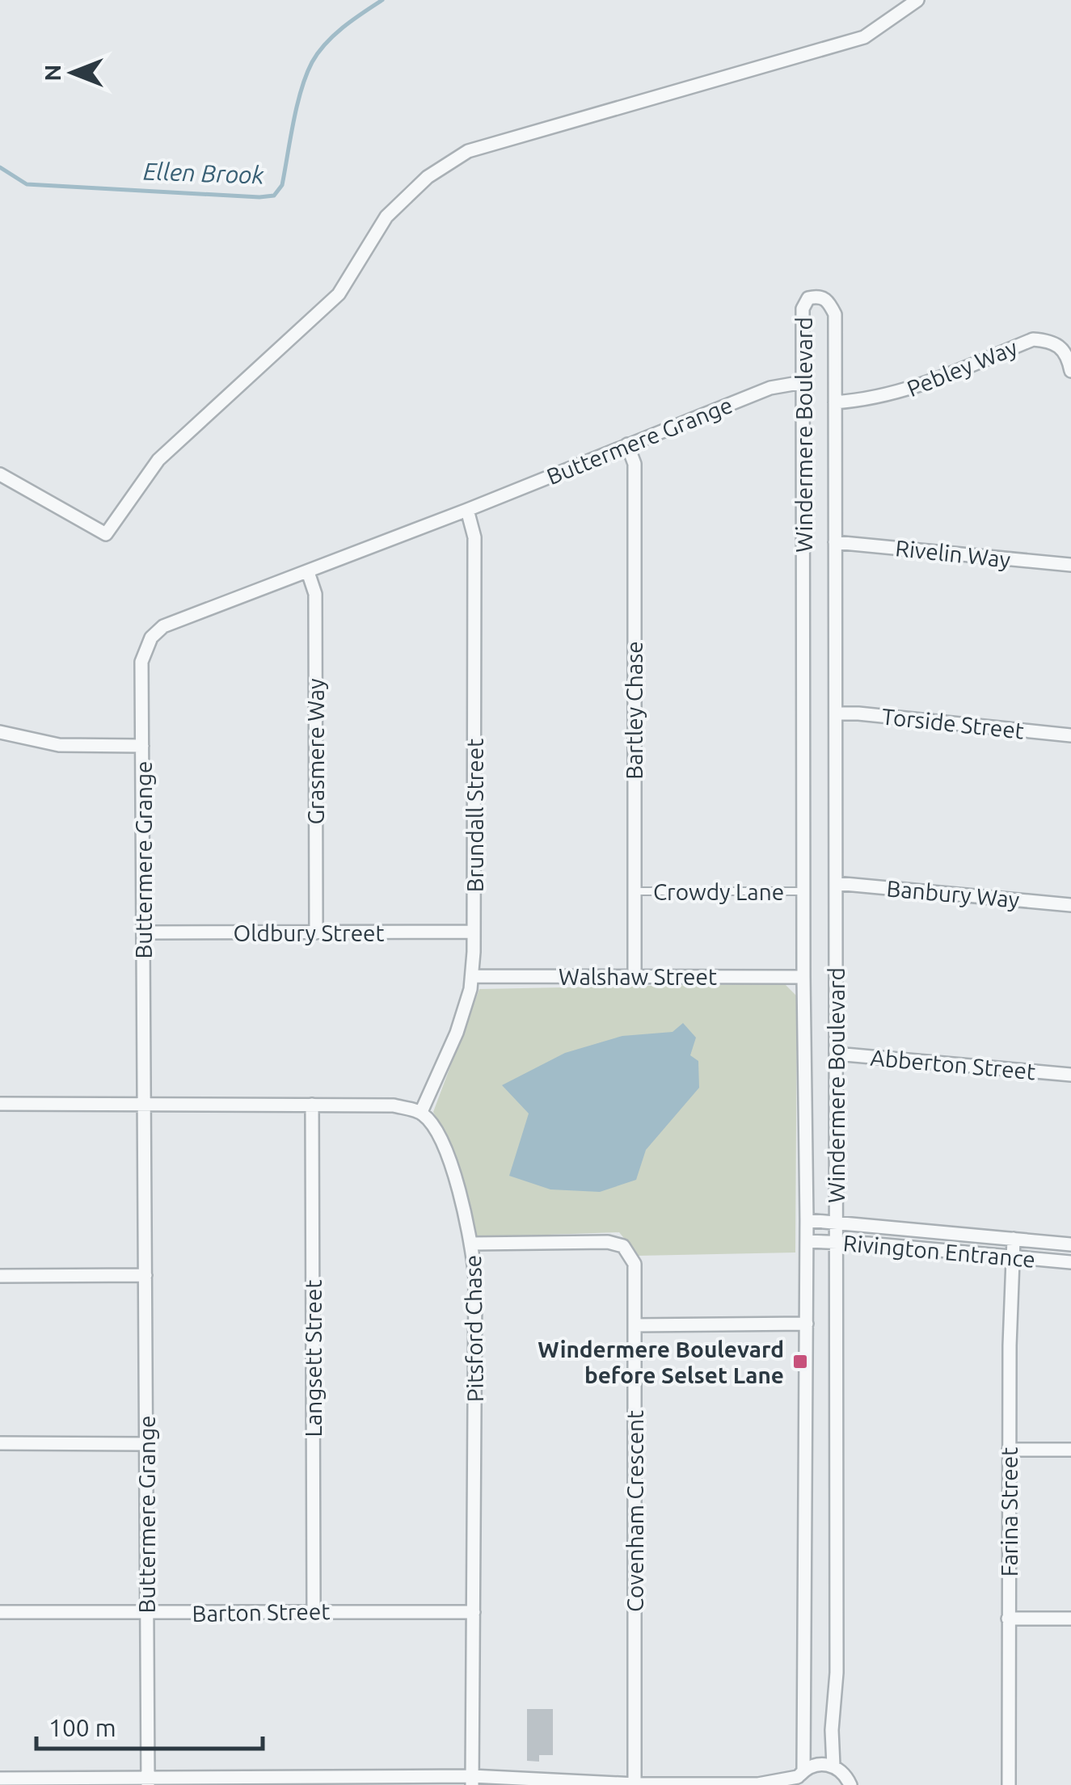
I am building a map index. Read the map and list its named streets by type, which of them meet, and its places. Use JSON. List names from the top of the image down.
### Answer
{
  "streets": {
    "street": [
      "Pebley Way",
      "Windermere Boulevard",
      "Buttermere Grange",
      "Rivelin Way",
      "Bartley Chase",
      "Torside Street",
      "Grasmere Way",
      "Brundall Street",
      "Banbury Way",
      "Oldbury Street",
      "Walshaw Street",
      "Abberton Street",
      "Rivington Entrance",
      "Pitsford Chase",
      "Langsett Street",
      "Covenham Crescent",
      "Farina Street",
      "Barton Street"
    ],
    "lane": ["Crowdy Lane"]
  },
  "crossings": [
    ["Pebley Way", "Windermere Boulevard"],
    ["Windermere Boulevard", "Buttermere Grange"],
    ["Windermere Boulevard", "Rivelin Way"],
    ["Windermere Boulevard", "Torside Street"],
    ["Windermere Boulevard", "Crowdy Lane"],
    ["Windermere Boulevard", "Banbury Way"],
    ["Windermere Boulevard", "Walshaw Street"],
    ["Windermere Boulevard", "Abberton Street"],
    ["Windermere Boulevard", "Rivington Entrance"],
    ["Buttermere Grange", "Bartley Chase"],
    ["Buttermere Grange", "Grasmere Way"],
    ["Buttermere Grange", "Brundall Street"],
    ["Buttermere Grange", "Oldbury Street"],
    ["Buttermere Grange", "Barton Street"],
    ["Bartley Chase", "Crowdy Lane"],
    ["Bartley Chase", "Walshaw Street"],
    ["Grasmere Way", "Oldbury Street"],
    ["Brundall Street", "Oldbury Street"],
    ["Brundall Street", "Walshaw Street"],
    ["Brundall Street", "Pitsford Chase"],
    ["Rivington Entrance", "Farina Street"],
    ["Pitsford Chase", "Covenham Crescent"],
    ["Pitsford Chase", "Barton Street"],
    ["Langsett Street", "Barton Street"]
  ],
  "water": ["Ellen Brook"],
  "places": {
    "transit": ["Windermere Boulevard before Selset Lane"]
  },
  "scale_bar": "100 m",
  "north": "left"
}
